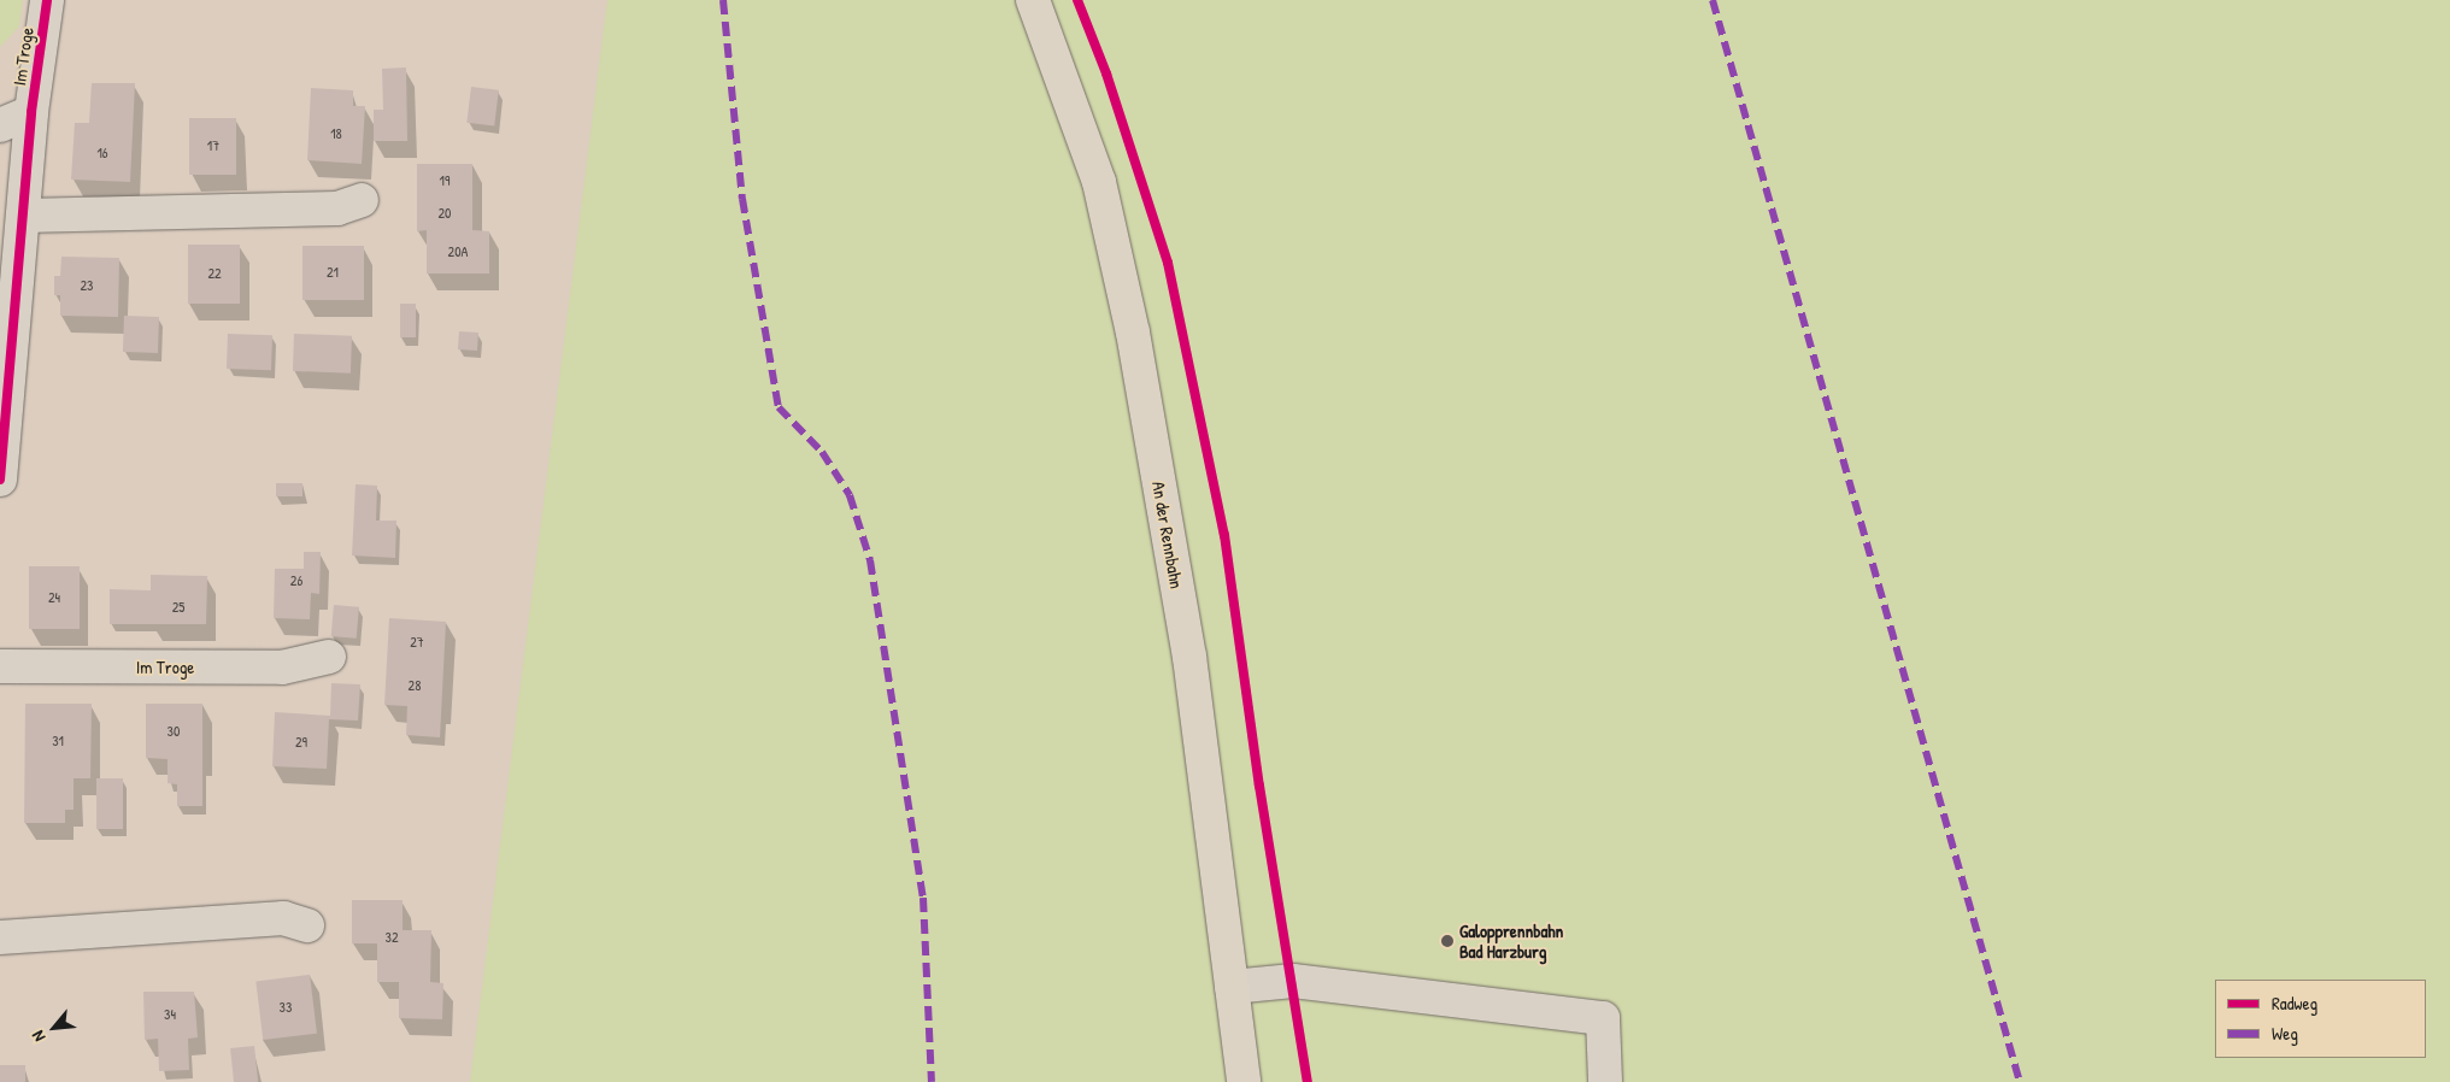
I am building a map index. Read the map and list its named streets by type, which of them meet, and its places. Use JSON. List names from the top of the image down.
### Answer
{
  "streets": {
    "main road": ["An der Rennbahn"],
    "street": ["Im Troge"]
  },
  "places": ["Galopprennbahn Bad Harzburg"],
  "house_numbers": [
    "18",
    "17",
    "16",
    "19",
    "20",
    "20A",
    "21",
    "22",
    "23",
    "26",
    "24",
    "25",
    "27",
    "28",
    "30",
    "31",
    "29",
    "32",
    "33",
    "34"
  ],
  "legend": ["Radweg", "Weg"],
  "north": "bottom left"
}
